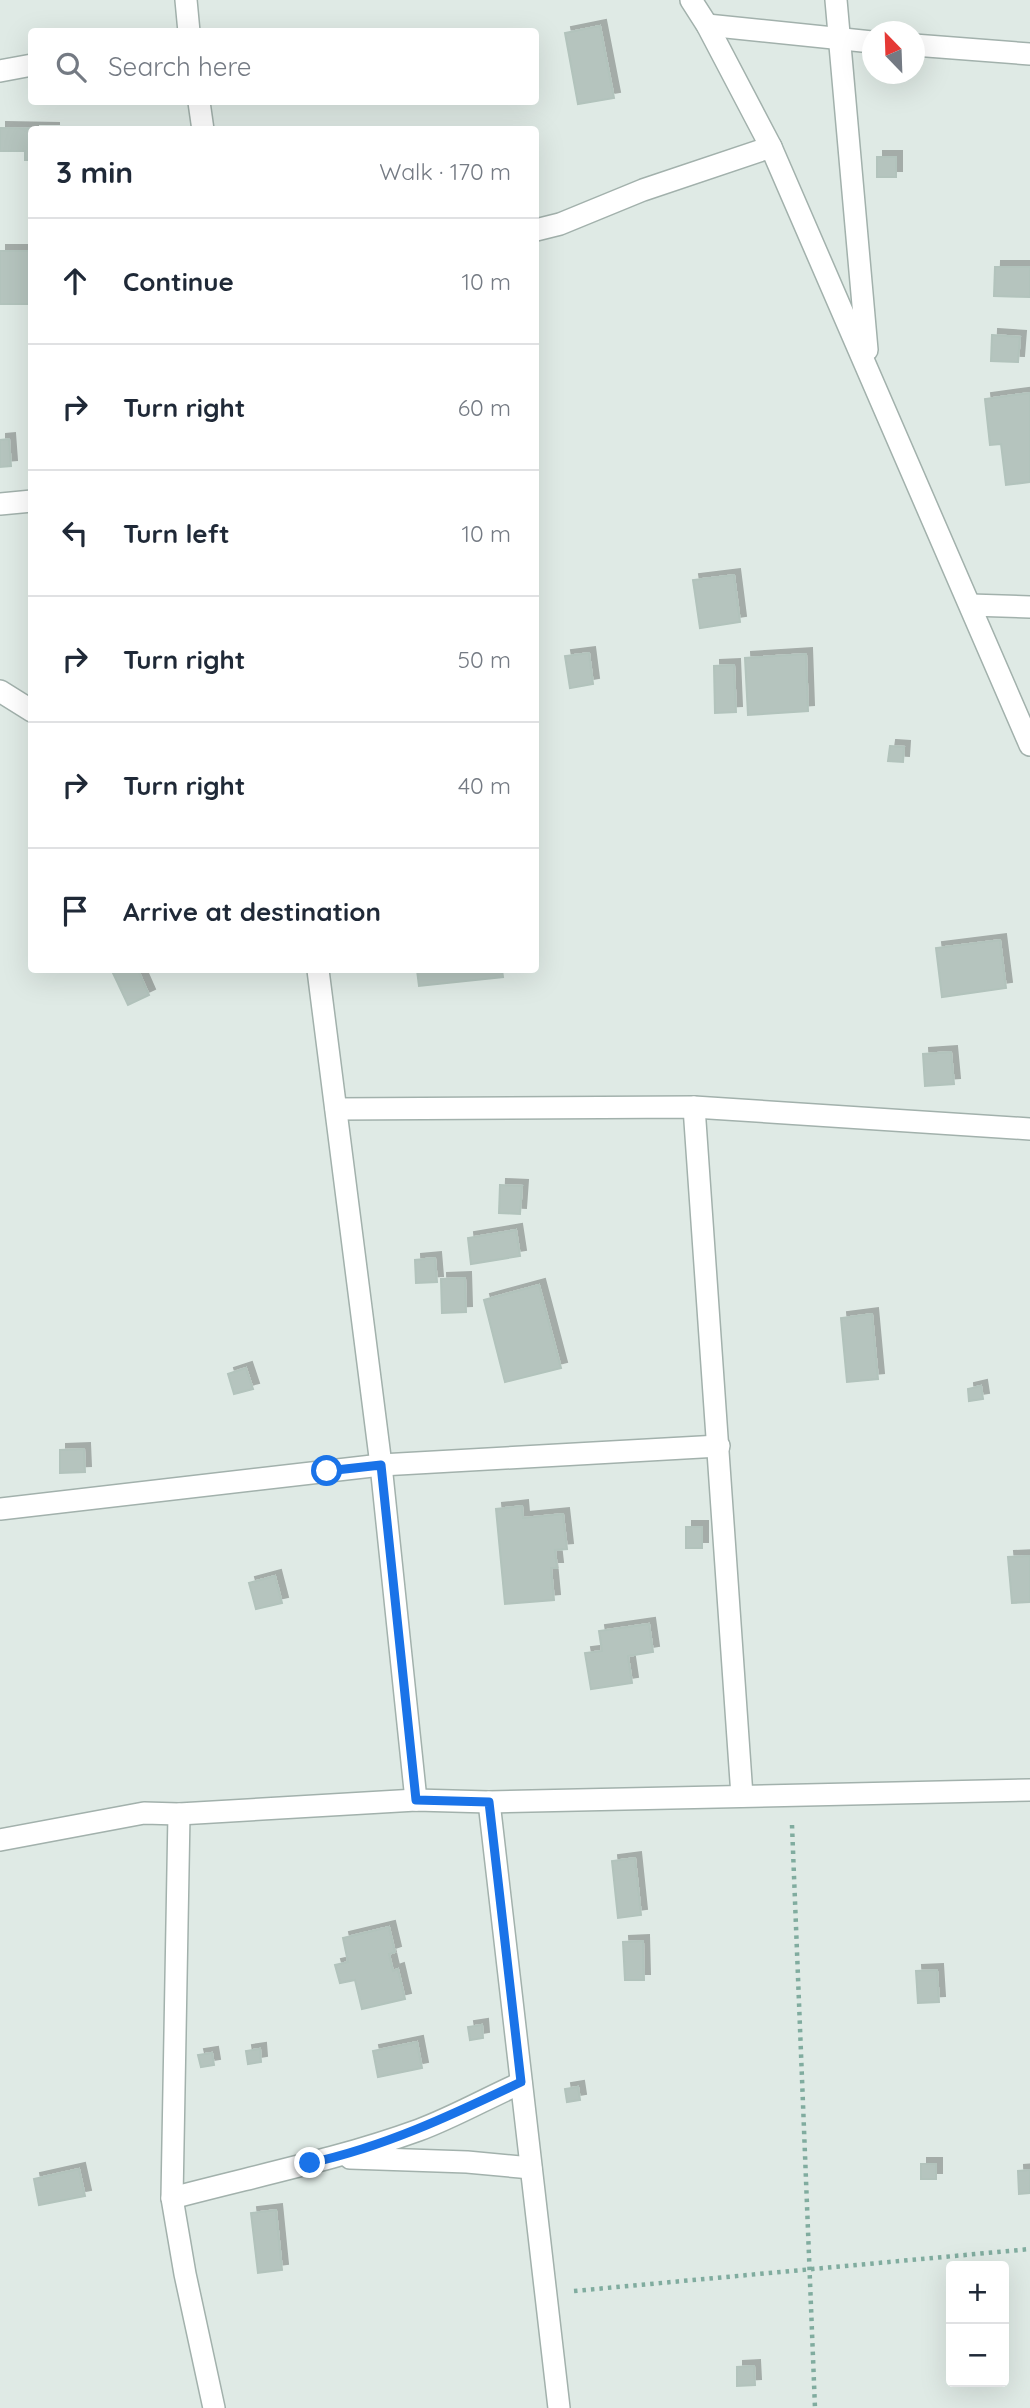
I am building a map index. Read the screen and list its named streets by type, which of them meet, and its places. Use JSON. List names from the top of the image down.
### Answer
{
  "north": "top left",
  "page": {
    "search": "Search here",
    "heading": ["3 min", "Walk · 170 m"],
    "list": [
      ["Continue", "10 m"],
      ["Turn right", "60 m"],
      ["Turn left", "10 m"],
      ["Turn right", "50 m"],
      ["Turn right", "40 m"],
      "Arrive at destination"
    ],
    "map_buttons": ["+", "−"]
  }
}
